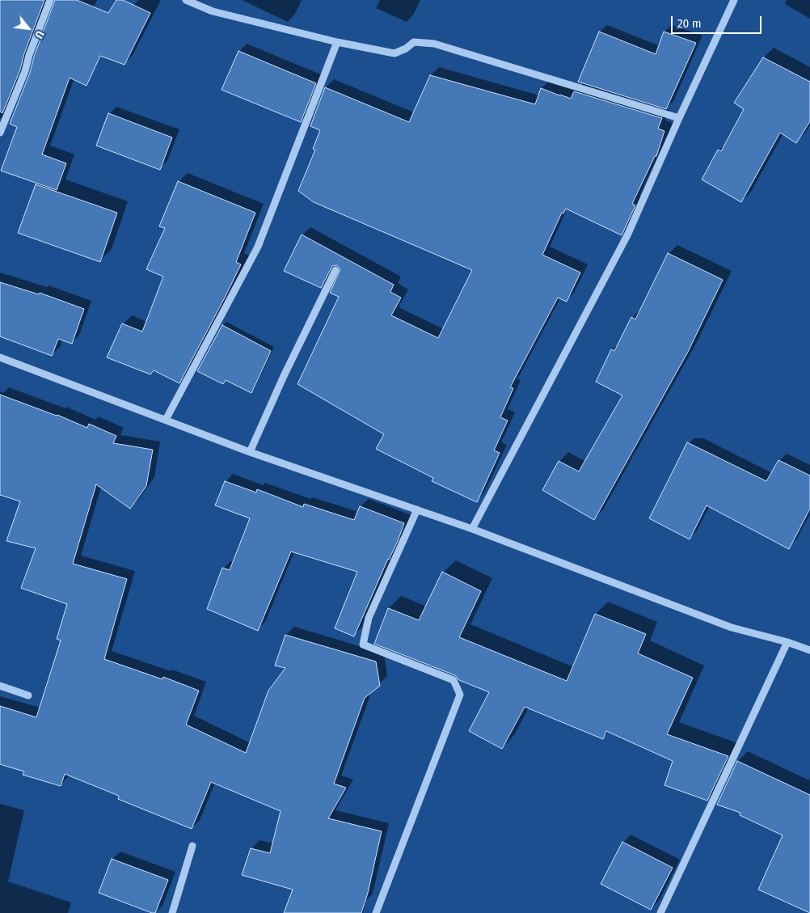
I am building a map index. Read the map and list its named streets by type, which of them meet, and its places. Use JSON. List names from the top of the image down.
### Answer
{
  "scale_bar": "20 m",
  "north": "bottom right"
}
